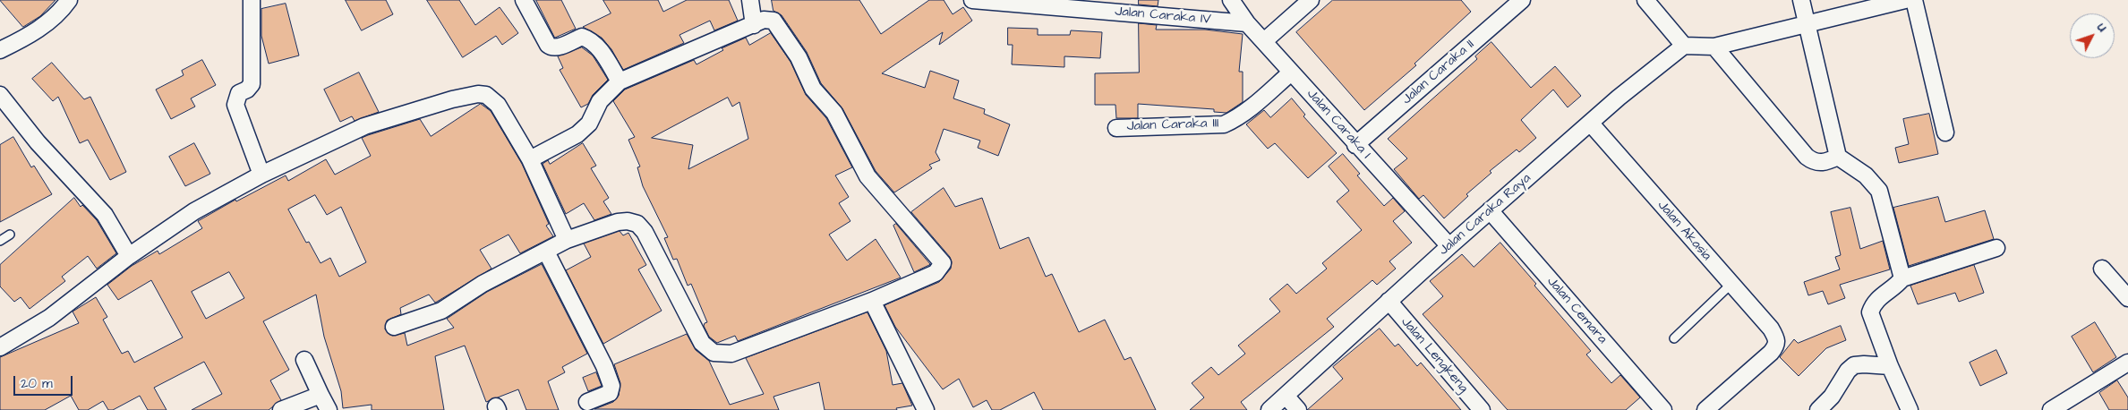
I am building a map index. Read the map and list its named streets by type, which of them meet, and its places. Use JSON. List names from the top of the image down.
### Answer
{
  "streets": {
    "street": [
      "Jalan Caraka IV",
      "Jalan Caraka II",
      "Jalan Caraka I",
      "Jalan Caraka III",
      "Jalan Caraka Raya",
      "Jalan Akasia",
      "Jalan Cemara",
      "Jalan Lengkeng"
    ]
  },
  "crossings": [
    ["Jalan Caraka IV", "Jalan Caraka I"],
    ["Jalan Caraka II", "Jalan Caraka I"],
    ["Jalan Caraka I", "Jalan Caraka III"],
    ["Jalan Caraka I", "Jalan Caraka Raya"],
    ["Jalan Caraka Raya", "Jalan Akasia"],
    ["Jalan Caraka Raya", "Jalan Cemara"],
    ["Jalan Caraka Raya", "Jalan Lengkeng"]
  ],
  "scale_bar": "20 m",
  "north": "top right"
}
